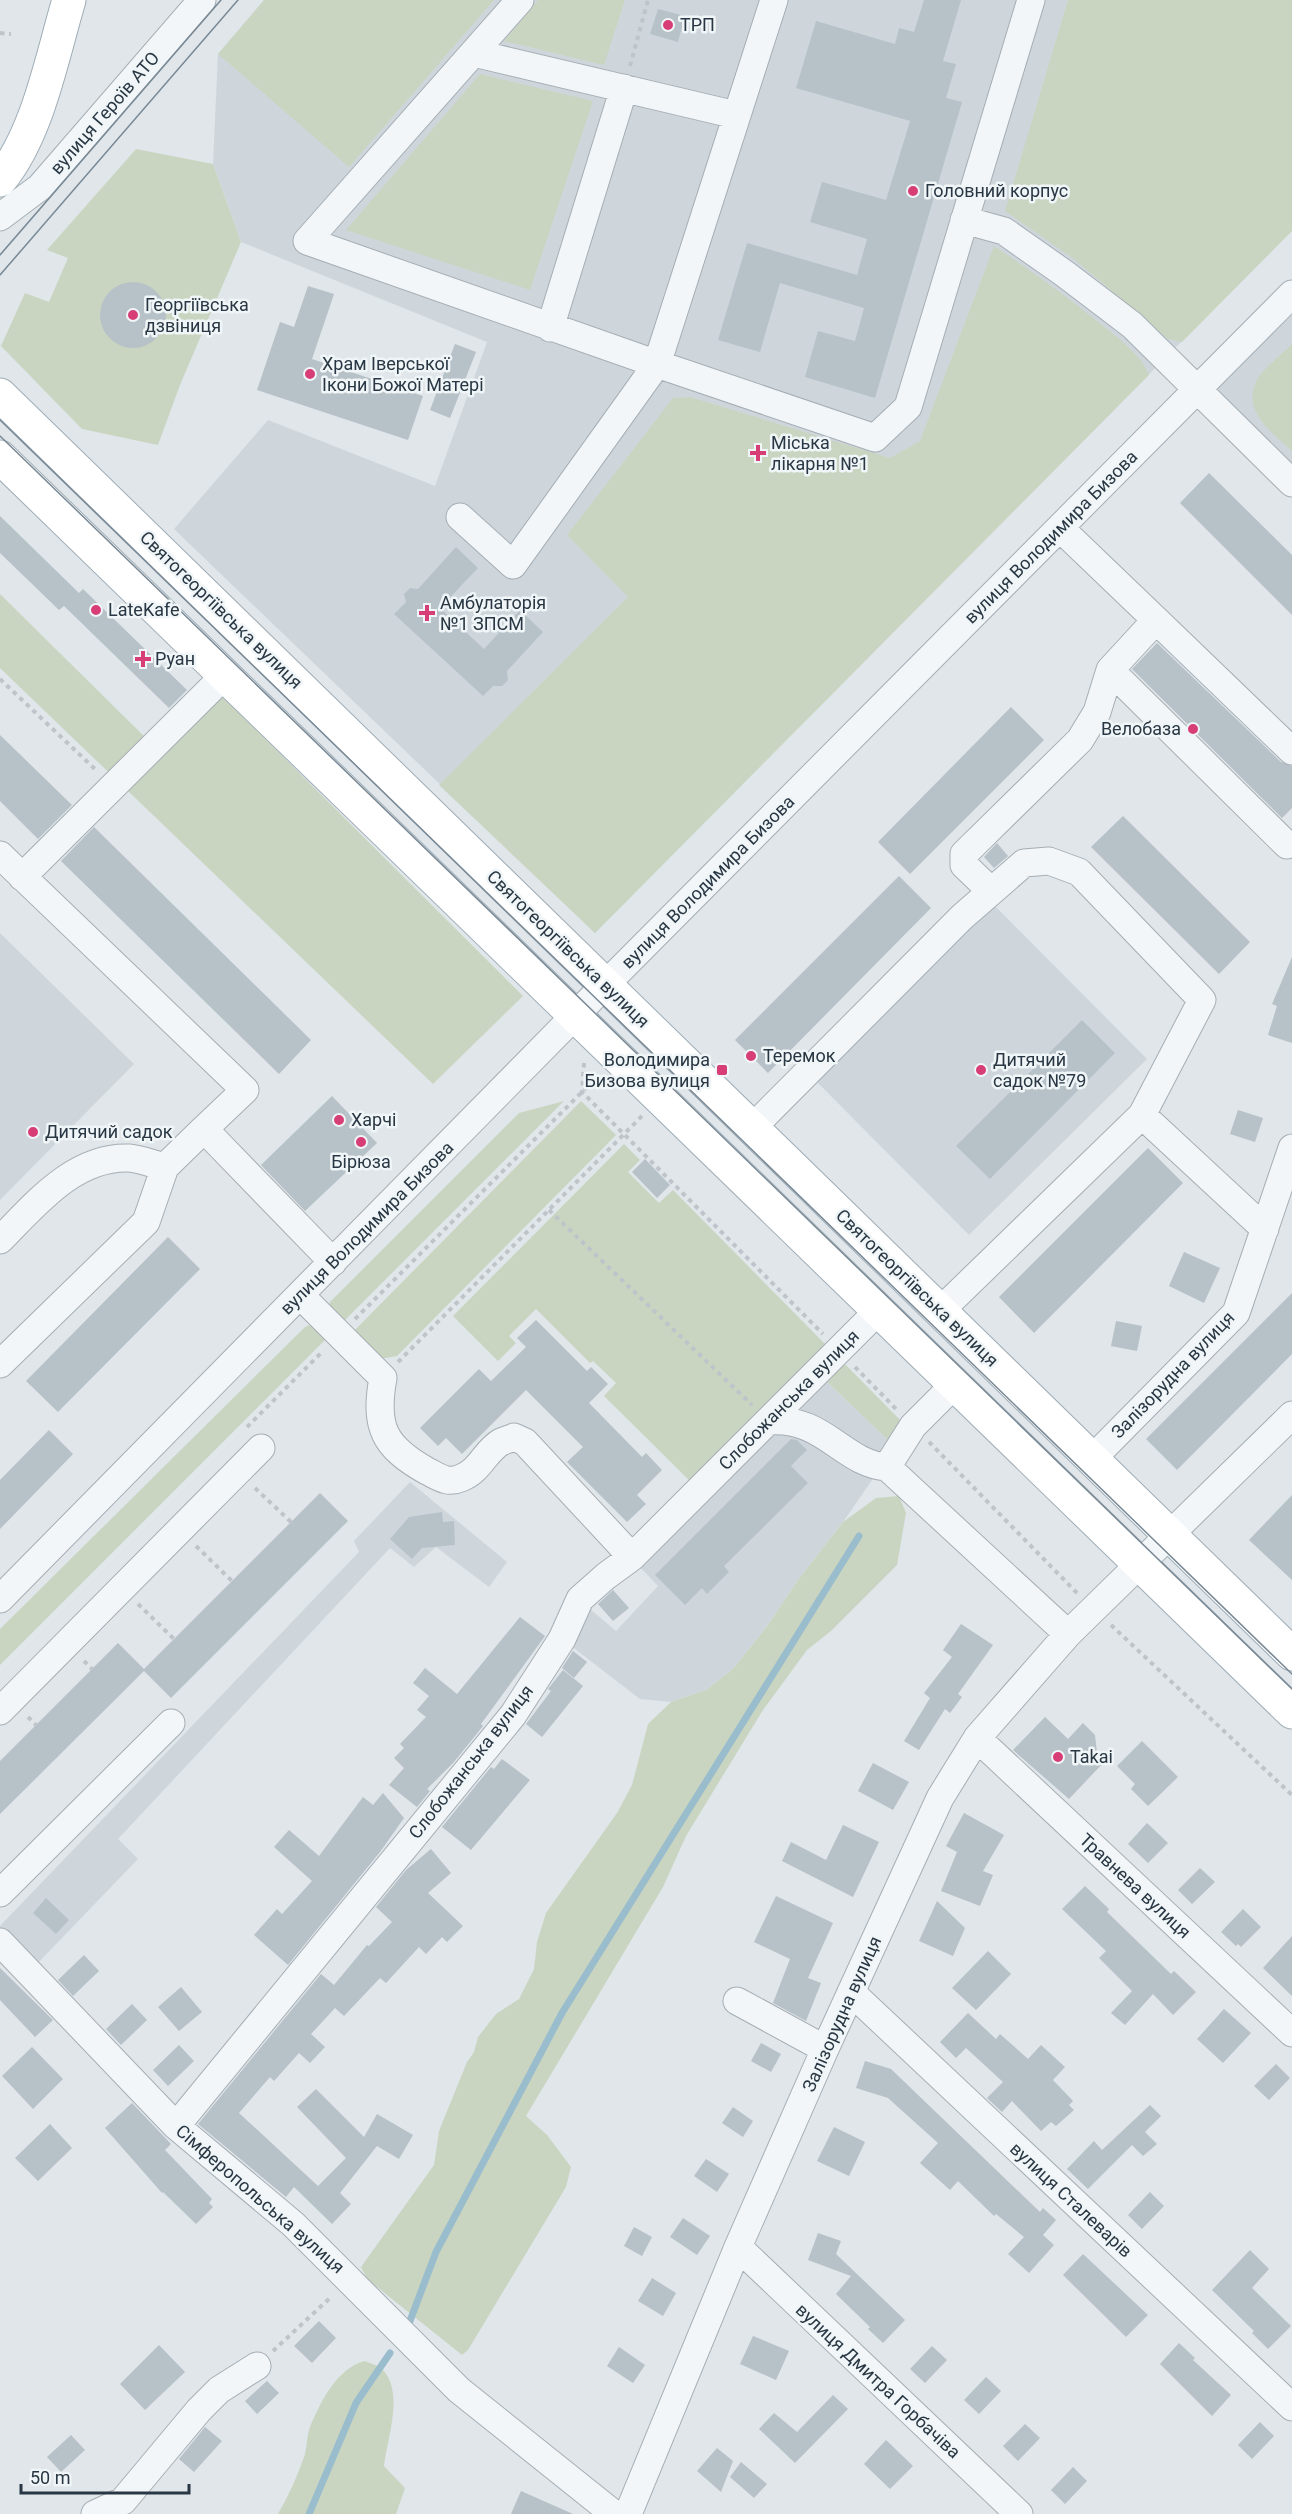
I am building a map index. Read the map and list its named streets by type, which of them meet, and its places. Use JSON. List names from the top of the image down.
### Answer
{
  "streets": {
    "main road": ["Святогеоргіївська вулиця"],
    "street": [
      "вулиця Героїв АТО",
      "вулиця Володимира Бизова",
      "Залізорудна вулиця",
      "Слобожанська вулиця",
      "Травнева вулиця",
      "Сімферопольська вулиця",
      "вулиця Сталеварів",
      "вулиця Дмитра Горбачіва"
    ]
  },
  "crossings": [
    ["вулиця Володимира Бизова", "Святогеоргіївська вулиця"],
    ["Святогеоргіївська вулиця", "Залізорудна вулиця"],
    ["Залізорудна вулиця", "Травнева вулиця"],
    ["Залізорудна вулиця", "вулиця Сталеварів"],
    ["Залізорудна вулиця", "вулиця Дмитра Горбачіва"],
    ["Слобожанська вулиця", "Сімферопольська вулиця"]
  ],
  "places": {
    "other": [
      "ТРП",
      "Головний корпус",
      "Георгіївська дзвіниця",
      "Храм Іверської Ікони Божої Матері",
      "LateKafe",
      "Велобаза",
      "Теремок",
      "Дитячий садок №79",
      "Харчі",
      "Дитячий садок",
      "Бірюза",
      "Takai"
    ],
    "health": ["Міська лікарня №1", "Амбулаторія №1 ЗПСМ", "Руан"],
    "transit": ["Володимира Бизова вулиця"]
  },
  "scale_bar": "50 m"
}
